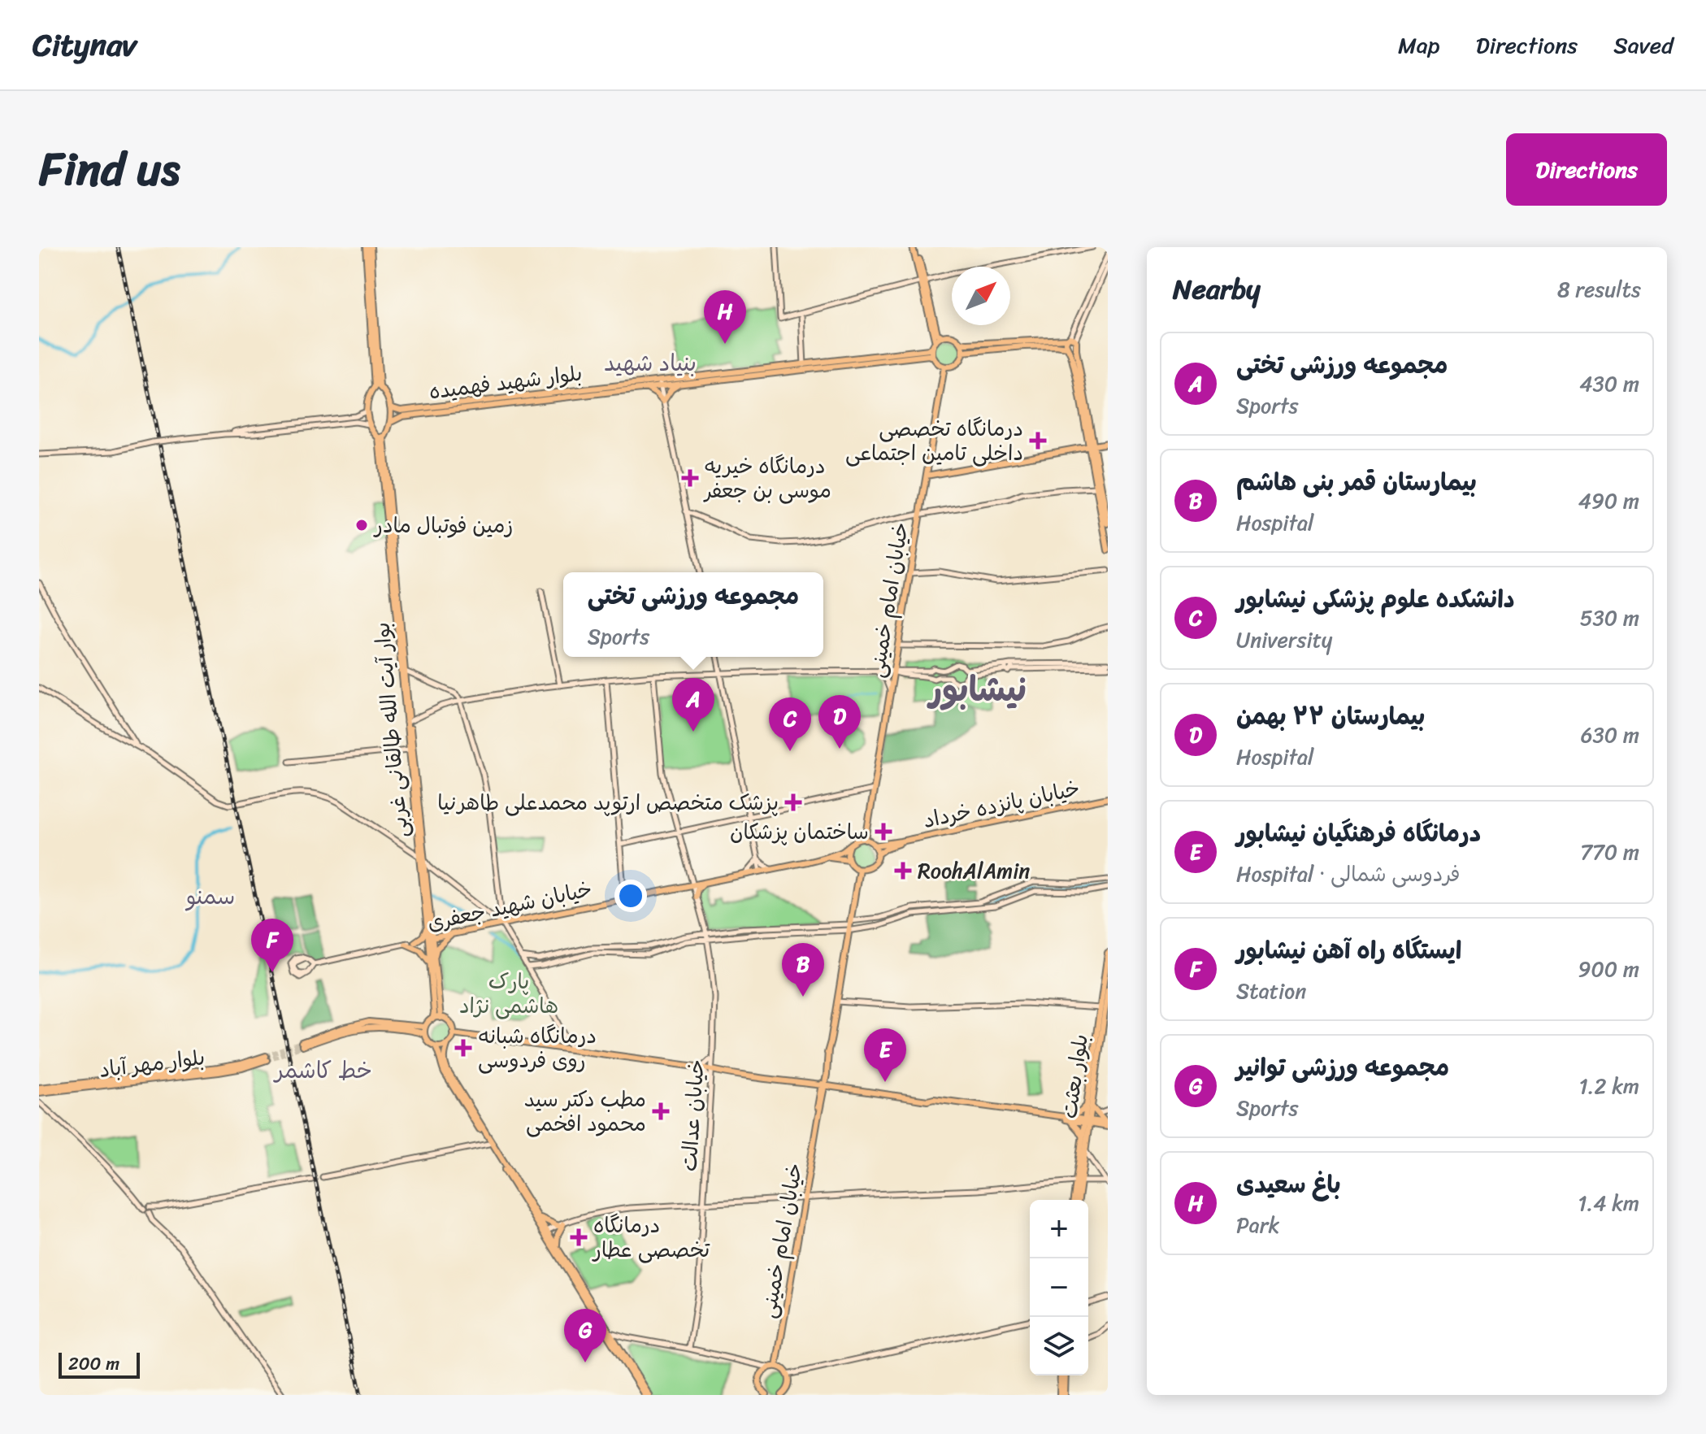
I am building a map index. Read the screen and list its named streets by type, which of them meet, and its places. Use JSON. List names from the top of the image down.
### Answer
{
  "streets": {
    "main road": [
      "بلوار شهید فهمیده",
      "خیابان امام خمینی",
      "بوار آیت الله طالقانی غربی",
      "خیابان پانزده خرداد",
      "خیابان شهید جعفری",
      "بلوار مهر آباد",
      "بلوار بعثت"
    ],
    "street": ["خیابان عدالت"]
  },
  "crossings": [
    ["بلوار شهید فهمیده", "خیابان امام خمینی"],
    ["خیابان امام خمینی", "خیابان پانزده خرداد"],
    ["خیابان امام خمینی", "خیابان شهید جعفری"],
    ["بوار آیت الله طالقانی غربی", "خیابان شهید جعفری"],
    ["خیابان پانزده خرداد", "خیابان شهید جعفری"],
    ["خیابان شهید جعفری", "خیابان عدالت"]
  ],
  "districts": [
    "بنیاد شهید",
    "نیشابور",
    "سمنو",
    "خط کاشمر"
  ],
  "parks": ["پارک هاشمی نژاد"],
  "places": {
    "health": [
      "درمانگاه تخصصی داخلی تامین اجتماعی",
      "درمانگاه خیریه موسی بن جعفر",
      "پزشک متخصص ارتوپد محمدعلی طاهرنیا",
      "ساختمان پزشکان",
      "RoohAlAmin",
      "درمانگاه شبانه روی فردوسی",
      "مطب دکتر سید محمود افخمی",
      "درمانگاه تخصصی عطار"
    ],
    "other": ["زمین فوتبال مادر"]
  },
  "scale_bar": "200 m",
  "north": "top right",
  "page": {
    "header": "Citynav",
    "nav": ["Map", "Directions", "Saved"],
    "title": "Find us",
    "buttons": "Directions",
    "heading": ["Nearby", "8 results"],
    "pins": [
      "H",
      "A",
      "D",
      "C",
      "F",
      "B",
      "E",
      "G"
    ],
    "list": [
      {
        "mark": "A",
        "name": "مجموعه ورزشی تختی",
        "note": "Sports",
        "value": "430 m"
      },
      {
        "mark": "B",
        "name": "بیمارستان قمر بنی هاشم",
        "note": "Hospital",
        "value": "490 m"
      },
      {
        "mark": "C",
        "name": "دانشکده علوم پزشکی نیشابور",
        "note": "University",
        "value": "530 m"
      },
      {
        "mark": "D",
        "name": "بیمارستان ۲۲ بهمن",
        "note": "Hospital",
        "value": "630 m"
      },
      {
        "mark": "E",
        "name": "درمانگاه فرهنگیان نیشابور",
        "note": "Hospital · فردوسی شمالی",
        "value": "770 m"
      },
      {
        "mark": "F",
        "name": "ایستگاه راه‌ آهن نیشابور",
        "note": "Station",
        "value": "900 m"
      },
      {
        "mark": "G",
        "name": "مجموعه ورزشی توانیر",
        "note": "Sports",
        "value": "1.2 km"
      },
      {
        "mark": "H",
        "name": "باغ سعیدی",
        "note": "Park",
        "value": "1.4 km"
      }
    ],
    "popup": ["مجموعه ورزشی تختی", "Sports"],
    "map_buttons": ["+", "−"],
    "scale": "200 m"
  }
}
